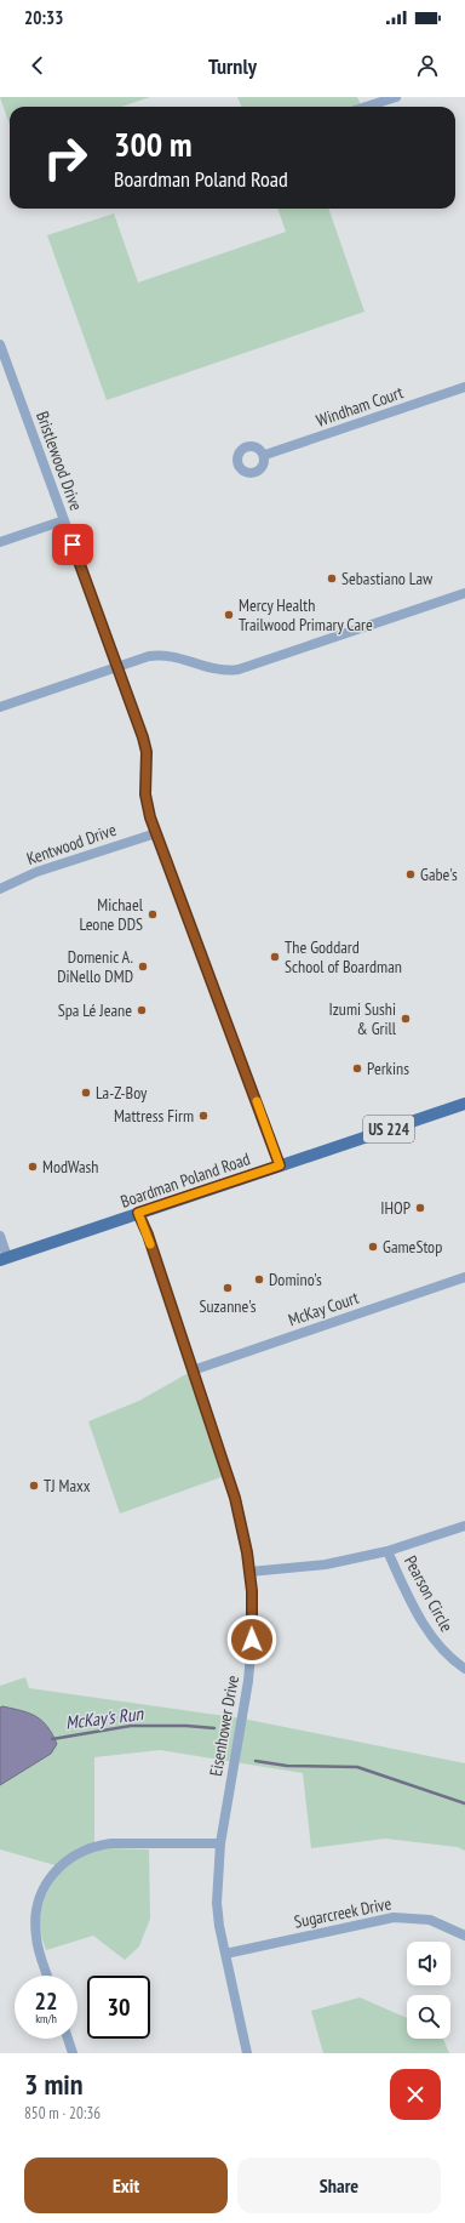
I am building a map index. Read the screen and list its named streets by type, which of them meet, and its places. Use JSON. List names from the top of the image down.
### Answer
{
  "streets": {
    "main road": ["US 224", "Boardman Poland Road"],
    "street": [
      "Windham Court",
      "Bristlewood Drive",
      "Kentwood Drive",
      "McKay Court",
      "Pearson Circle",
      "Eisenhower Drive",
      "Sugarcreek Drive"
    ]
  },
  "crossings": [
    ["Bristlewood Drive", "Kentwood Drive"],
    ["Bristlewood Drive", "Boardman Poland Road"],
    ["Boardman Poland Road", "Eisenhower Drive"],
    ["McKay Court", "Eisenhower Drive"],
    ["Pearson Circle", "Eisenhower Drive"],
    ["Eisenhower Drive", "Sugarcreek Drive"]
  ],
  "water": ["McKay's Run"],
  "places": [
    "Sebastiano Law",
    "Mercy Health Trailwood Primary Care",
    "Gabe's",
    "Michael Leone DDS",
    "The Goddard School of Boardman",
    "Domenic A. DiNello DMD",
    "Spa Lé Jeane",
    "Izumi Sushi & Grill",
    "Perkins",
    "La-Z-Boy",
    "Mattress Firm",
    "ModWash",
    "IHOP",
    "GameStop",
    "Domino's",
    "Suzanne's",
    "TJ Maxx"
  ],
  "page": {
    "status": "20:33",
    "header": "Turnly",
    "turn": ["300 m", "Boardman Poland Road"],
    "speed": "22 km/h",
    "limit": "30",
    "heading": ["3 min", "850 m · 20:36"],
    "buttons": ["Exit", "Share"]
  }
}
